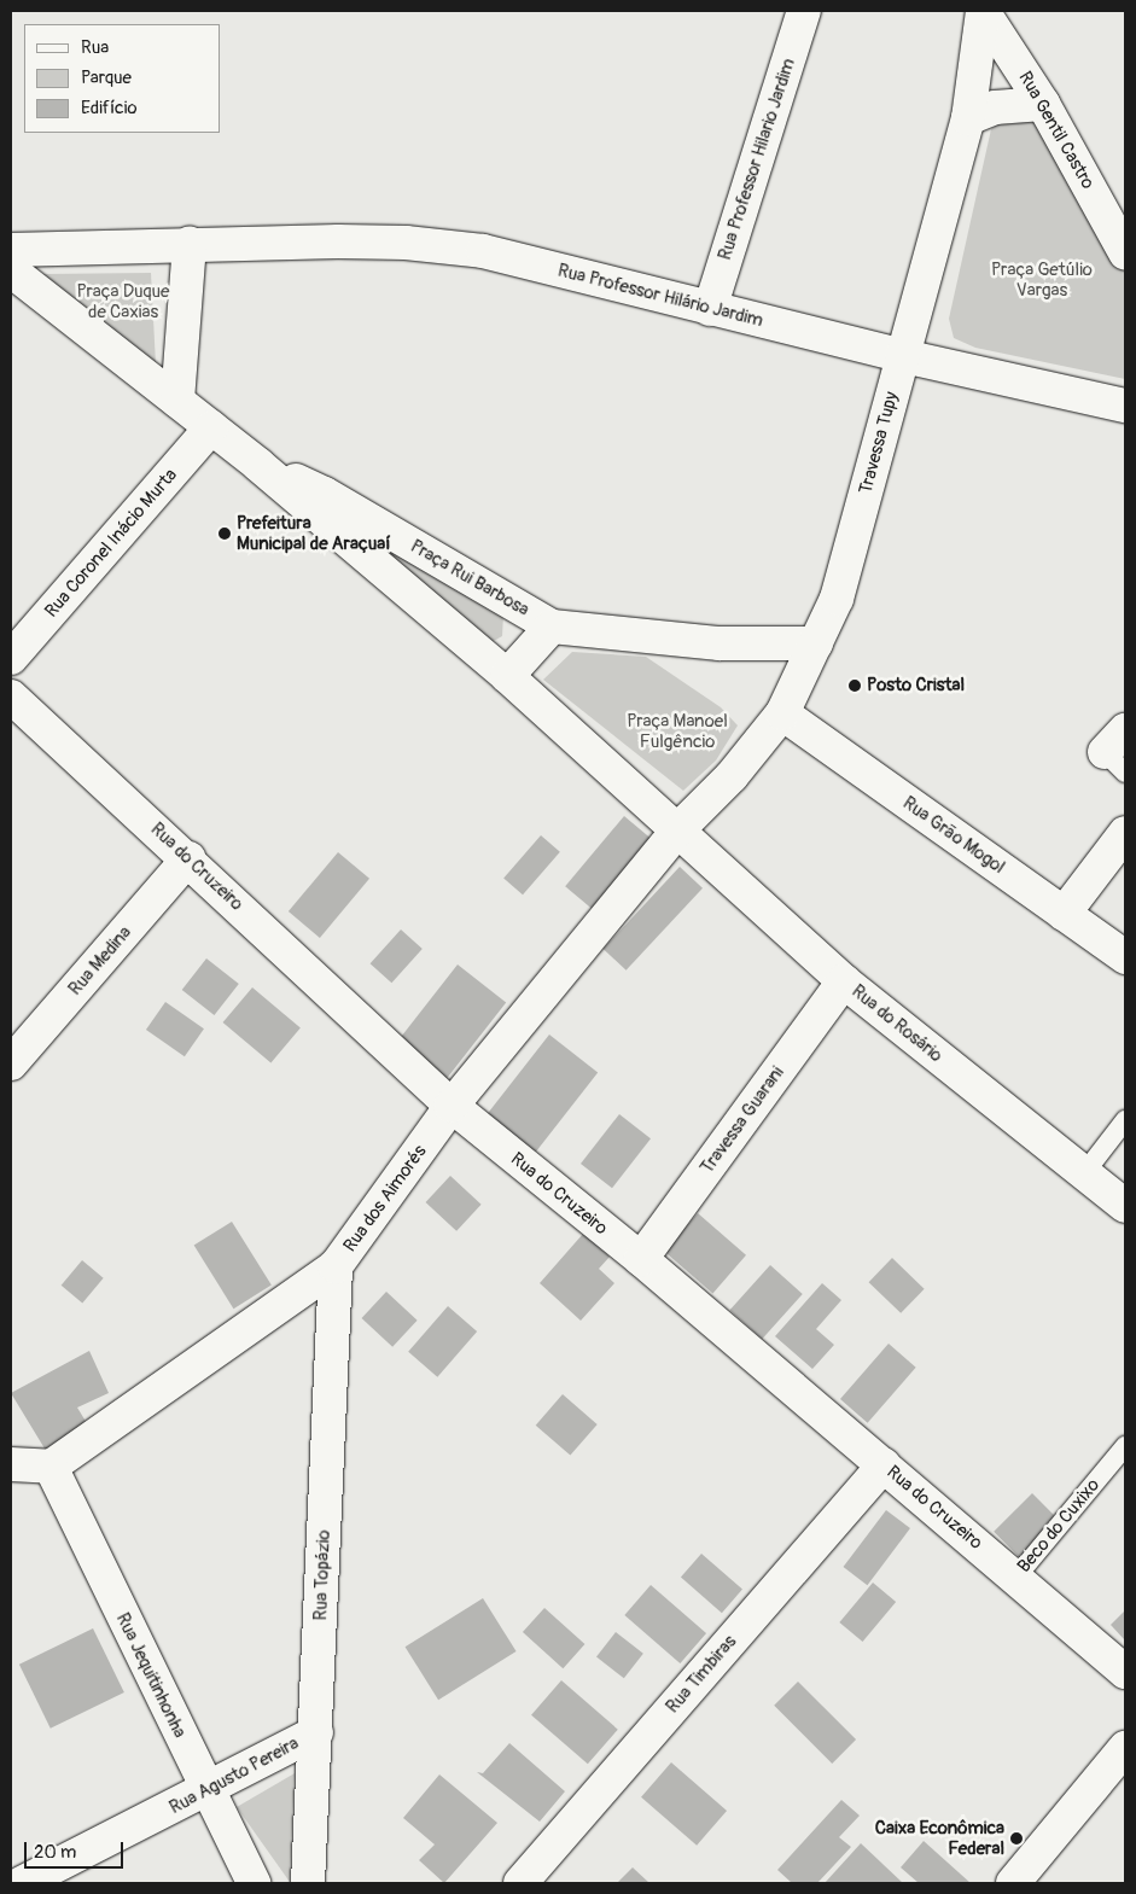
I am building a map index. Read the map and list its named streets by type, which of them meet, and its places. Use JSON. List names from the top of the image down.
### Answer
{
  "streets": {
    "street": [
      "Rua Gentil Castro",
      "Rua Professor Hilario Jardim",
      "Rua Professor Hilário Jardim",
      "Travessa Tupy",
      "Rua Coronel Inácio Murta",
      "Praça Rui Barbosa",
      "Rua Grão Mogol",
      "Rua do Cruzeiro",
      "Rua Medina",
      "Rua do Rosário",
      "Travessa Guarani",
      "Rua dos Aimorés",
      "Rua Topázio",
      "Rua Timbiras",
      "Rua Jequitinhonha",
      "Rua Agusto Pereira"
    ],
    "lane": ["Beco do Cuxixo"]
  },
  "crossings": [
    ["Rua Gentil Castro", "Travessa Tupy"],
    ["Rua Professor Hilario Jardim", "Rua Professor Hilário Jardim"],
    ["Rua Professor Hilário Jardim", "Travessa Tupy"],
    ["Travessa Tupy", "Rua Grão Mogol"],
    ["Travessa Tupy", "Rua do Rosário"],
    ["Travessa Tupy", "Rua dos Aimorés"],
    ["Rua Coronel Inácio Murta", "Praça Rui Barbosa"],
    ["Rua do Cruzeiro", "Rua Medina"],
    ["Rua do Cruzeiro", "Travessa Guarani"],
    ["Rua do Cruzeiro", "Rua dos Aimorés"],
    ["Rua do Cruzeiro", "Beco do Cuxixo"],
    ["Rua do Cruzeiro", "Rua Timbiras"],
    ["Rua do Rosário", "Travessa Guarani"],
    ["Rua do Rosário", "Rua dos Aimorés"],
    ["Rua dos Aimorés", "Rua Topázio"],
    ["Rua dos Aimorés", "Rua Jequitinhonha"],
    ["Rua Topázio", "Rua Agusto Pereira"],
    ["Rua Jequitinhonha", "Rua Agusto Pereira"]
  ],
  "parks": ["Praça Getúlio Vargas", "Praça Duque de Caxias", "Praça Manoel Fulgêncio"],
  "places": ["Prefeitura Municipal de Araçuaí", "Posto Cristal", "Caixa Econômica Federal"],
  "legend": ["Rua", "Parque", "Edifício"],
  "scale_bar": "20 m"
}
